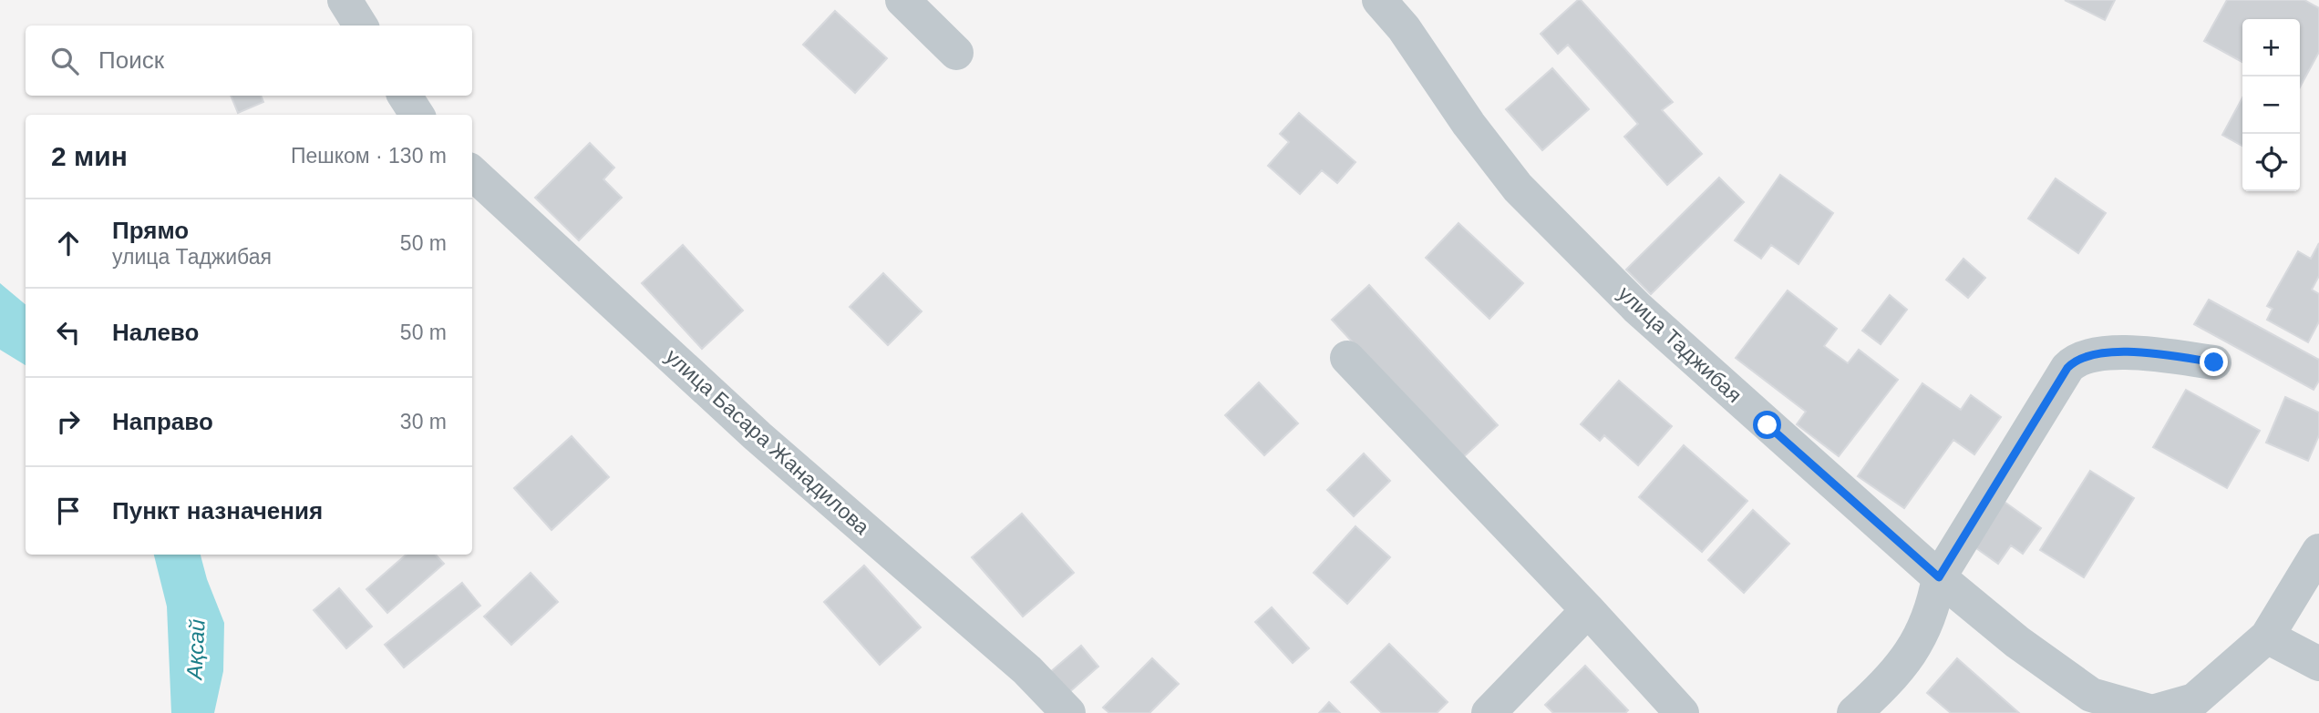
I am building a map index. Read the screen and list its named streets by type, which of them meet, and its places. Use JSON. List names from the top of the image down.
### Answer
{
  "streets": {
    "street": ["улица Таджибая", "улица Басара Жанадилова"]
  },
  "water": ["Ақсай"],
  "page": {
    "map_buttons": ["+", "−"],
    "search": "Поиск",
    "heading": ["2 мин", "Пешком · 130 m"],
    "list": [
      ["Прямо", "улица Таджибая", "50 m"],
      ["Налево", "50 m"],
      ["Направо", "30 m"],
      "Пункт назначения"
    ]
  }
}
